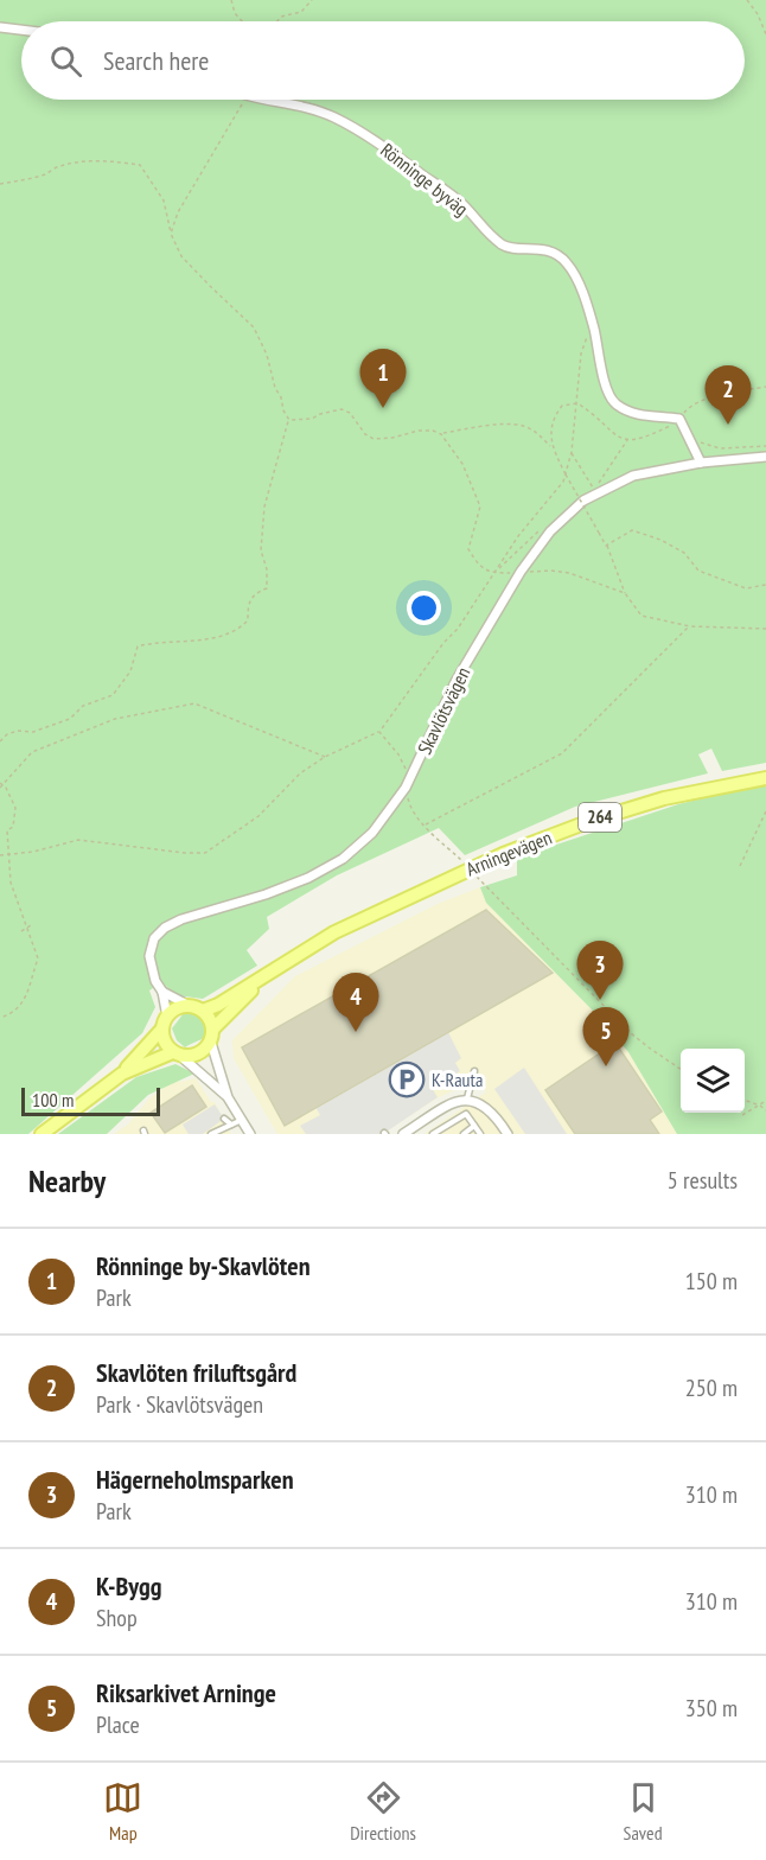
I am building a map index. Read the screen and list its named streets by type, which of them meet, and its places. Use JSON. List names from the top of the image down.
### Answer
{
  "streets": {
    "main road": ["264", "Arningevägen"],
    "street": ["Rönninge byväg", "Skavlötsvägen"]
  },
  "crossings": [
    ["Rönninge byväg", "Skavlötsvägen"],
    ["Skavlötsvägen", "Arningevägen"]
  ],
  "places": {
    "parking": ["K-Rauta"]
  },
  "scale_bar": "100 m",
  "page": {
    "search": "Search here",
    "pins": [
      "1",
      "2",
      "3",
      "4",
      "5"
    ],
    "scale": "100 m",
    "heading": ["Nearby", "5 results"],
    "list": [
      {
        "mark": "1",
        "name": "Rönninge by-Skavlöten",
        "note": "Park",
        "value": "150 m"
      },
      {
        "mark": "2",
        "name": "Skavlöten friluftsgård",
        "note": "Park · Skavlötsvägen",
        "value": "250 m"
      },
      {
        "mark": "3",
        "name": "Hägerneholmsparken",
        "note": "Park",
        "value": "310 m"
      },
      {
        "mark": "4",
        "name": "K-Bygg",
        "note": "Shop",
        "value": "310 m"
      },
      {
        "mark": "5",
        "name": "Riksarkivet Arninge",
        "note": "Place",
        "value": "350 m"
      }
    ],
    "nav": ["Map", "Directions", "Saved"]
  }
}
